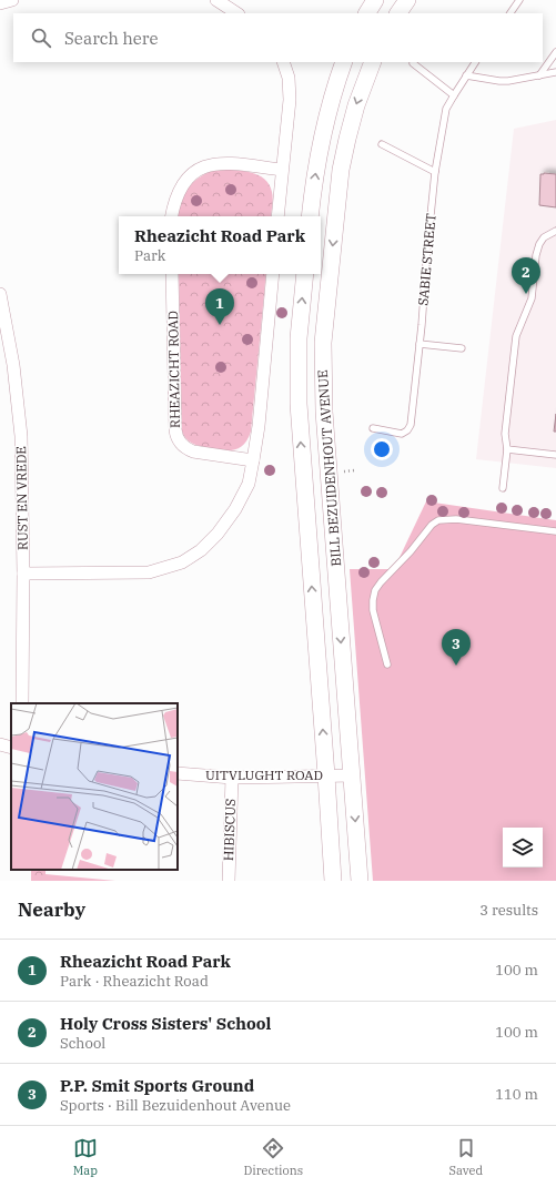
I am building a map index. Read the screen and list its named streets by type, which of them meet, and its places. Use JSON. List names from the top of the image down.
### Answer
{
  "streets": {
    "main road": ["BILL BEZUIDENHOUT AVENUE"],
    "street": [
      "RHEAZICHT ROAD",
      "RUST EN VREDE",
      "UITVLUGHT ROAD",
      "HIBISCUS"
    ],
    "lane": ["SABIE STREET"]
  },
  "crossings": [
    ["BILL BEZUIDENHOUT AVENUE", "UITVLUGHT ROAD"],
    ["UITVLUGHT ROAD", "HIBISCUS"]
  ],
  "page": {
    "search": "Search here",
    "popup": ["Rheazicht Road Park", "Park"],
    "pins": ["2", "1", "3"],
    "heading": ["Nearby", "3 results"],
    "list": [
      {
        "mark": "1",
        "name": "Rheazicht Road Park",
        "note": "Park · Rheazicht Road",
        "value": "100 m"
      },
      {
        "mark": "2",
        "name": "Holy Cross Sisters' School",
        "note": "School",
        "value": "100 m"
      },
      {
        "mark": "3",
        "name": "P.P. Smit Sports Ground",
        "note": "Sports · Bill Bezuidenhout Avenue",
        "value": "110 m"
      }
    ],
    "nav": ["Map", "Directions", "Saved"]
  }
}
